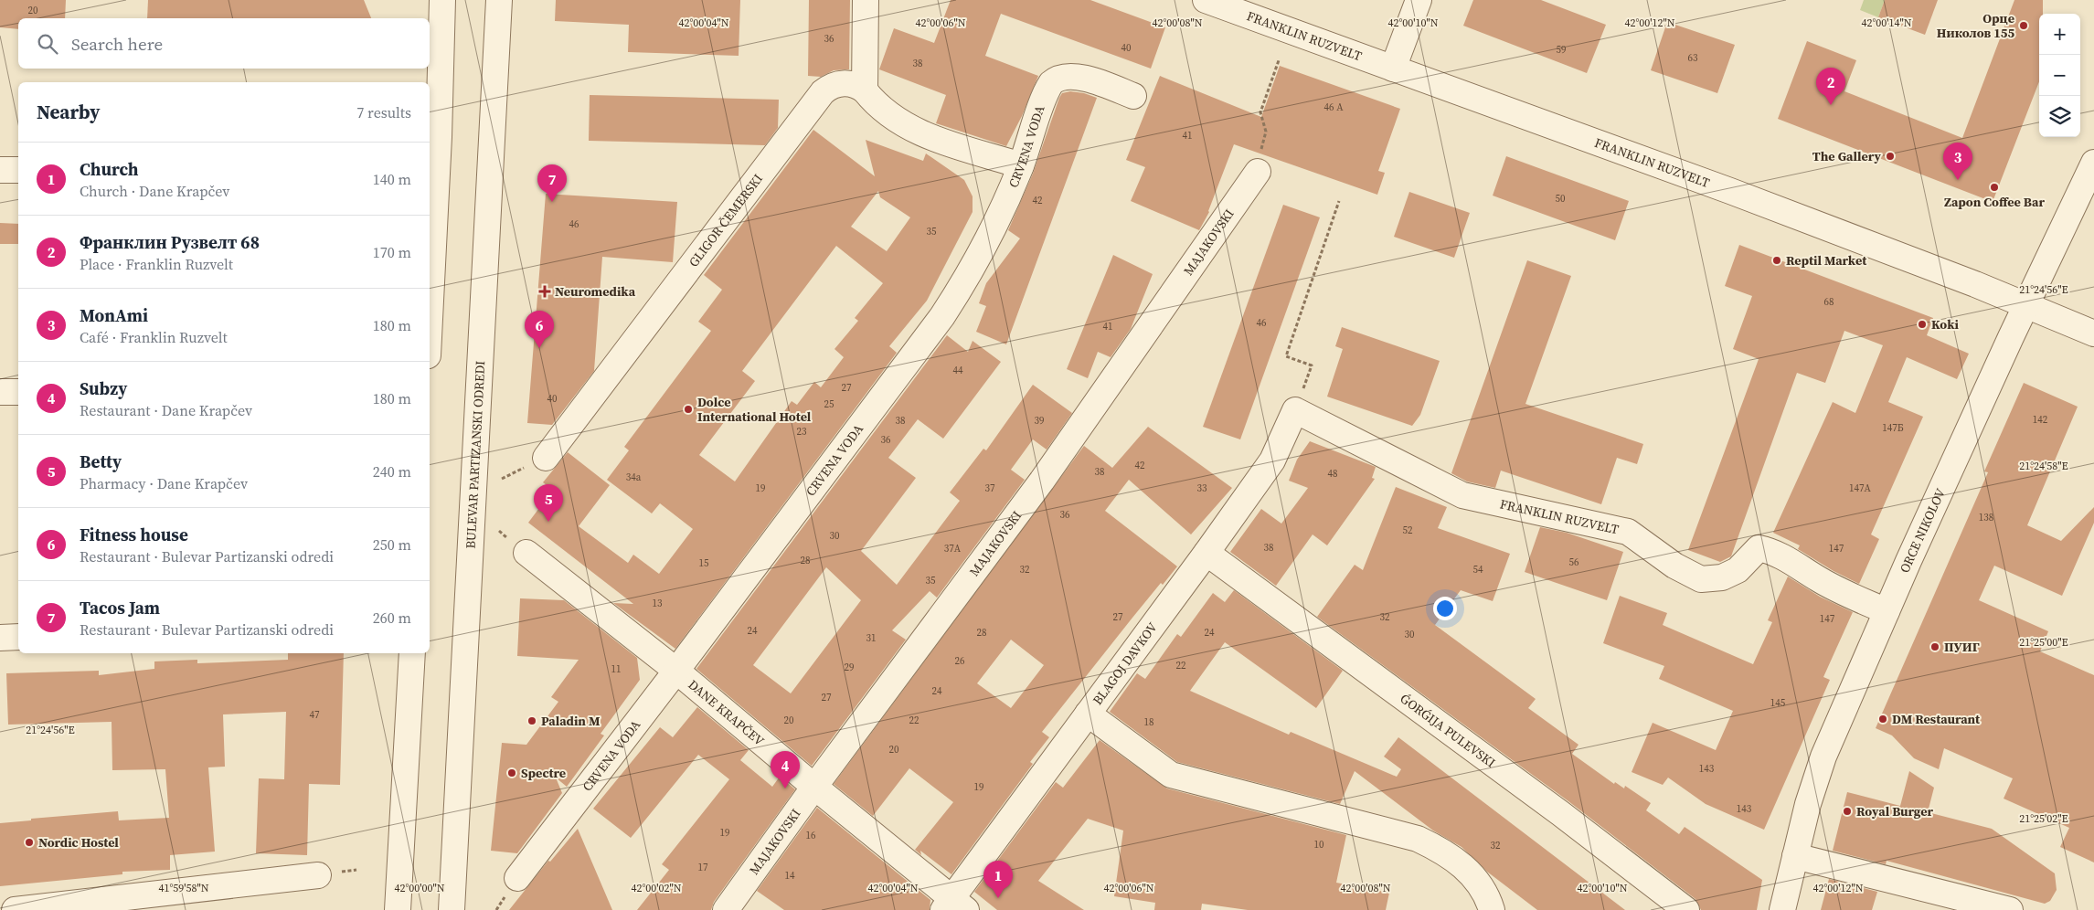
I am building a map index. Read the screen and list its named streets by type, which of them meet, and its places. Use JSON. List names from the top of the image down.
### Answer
{
  "streets": {
    "street": [
      "FRANKLIN RUZVELT",
      "CRVENA VODA",
      "GLIGOR ČEMERSKI",
      "MAJAKOVSKI",
      "BULEVAR PARTIZANSKI ODREDI",
      "ORCE NIKOLOV",
      "BLAGOJ DAVKOV",
      "DANE KRAPČEV",
      "ǴORǴIJA PULEVSKI"
    ]
  },
  "crossings": [
    ["FRANKLIN RUZVELT", "ORCE NIKOLOV"],
    ["FRANKLIN RUZVELT", "BLAGOJ DAVKOV"],
    ["CRVENA VODA", "DANE KRAPČEV"],
    ["MAJAKOVSKI", "DANE KRAPČEV"],
    ["BLAGOJ DAVKOV", "DANE KRAPČEV"],
    ["BLAGOJ DAVKOV", "ǴORǴIJA PULEVSKI"]
  ],
  "places": {
    "other": [
      "Орце Николов 155",
      "The Gallery",
      "Zapon Coffee Bar",
      "Reptil Market",
      "Koki",
      "Dolce International Hotel",
      "ПУИГ",
      "DM Restaurant",
      "Paladin M",
      "Spectre",
      "Royal Burger",
      "Nordic Hostel"
    ],
    "health": ["Neuromedika"]
  },
  "house_numbers": [
    "20",
    "36",
    "40",
    "59",
    "63",
    "38",
    "46 А",
    "41",
    "50",
    "42",
    "46",
    "35",
    "68",
    "46",
    "41",
    "44",
    "27",
    "40",
    "25",
    "142",
    "38",
    "39",
    "147Б",
    "23",
    "36",
    "42",
    "38",
    "48",
    "34а",
    "19",
    "37",
    "33",
    "147А",
    "36",
    "138",
    "52",
    "30",
    "38",
    "37A",
    "147",
    "28",
    "56",
    "15",
    "32",
    "54",
    "35",
    "13",
    "27",
    "32",
    "147",
    "24",
    "28",
    "24",
    "30",
    "31",
    "26",
    "22",
    "29",
    "11",
    "24",
    "27",
    "145",
    "47",
    "20",
    "22",
    "18",
    "20",
    "143",
    "19",
    "143",
    "19",
    "16",
    "10",
    "32",
    "17",
    "14"
  ],
  "page": {
    "map_buttons": ["+", "−"],
    "search": "Search here",
    "pins": [
      "2",
      "3",
      "7",
      "6",
      "5",
      "4",
      "1"
    ],
    "heading": ["Nearby", "7 results"],
    "list": [
      {
        "mark": "1",
        "name": "Church",
        "note": "Church · Dane Krapčev",
        "value": "140 m"
      },
      {
        "mark": "2",
        "name": "Франклин Рузвелт 68",
        "note": "Place · Franklin Ruzvelt",
        "value": "170 m"
      },
      {
        "mark": "3",
        "name": "MonAmi",
        "note": "Café · Franklin Ruzvelt",
        "value": "180 m"
      },
      {
        "mark": "4",
        "name": "Subzy",
        "note": "Restaurant · Dane Krapčev",
        "value": "180 m"
      },
      {
        "mark": "5",
        "name": "Betty",
        "note": "Pharmacy · Dane Krapčev",
        "value": "240 m"
      },
      {
        "mark": "6",
        "name": "Fitness house",
        "note": "Restaurant · Bulevar Partizanski odredi",
        "value": "250 m"
      },
      {
        "mark": "7",
        "name": "Tacos Jam",
        "note": "Restaurant · Bulevar Partizanski odredi",
        "value": "260 m"
      }
    ]
  },
  "coordinates": [
    "42°00'04\"N",
    "42°00'06\"N",
    "42°00'08\"N",
    "42°00'10\"N",
    "42°00'12\"N",
    "42°00'14\"N",
    "21°24'56\"E",
    "21°24'58\"E",
    "21°25'00\"E",
    "21°25'02\"E",
    "41°59'58\"N",
    "42°00'00\"N",
    "42°00'02\"N"
  ]
}
